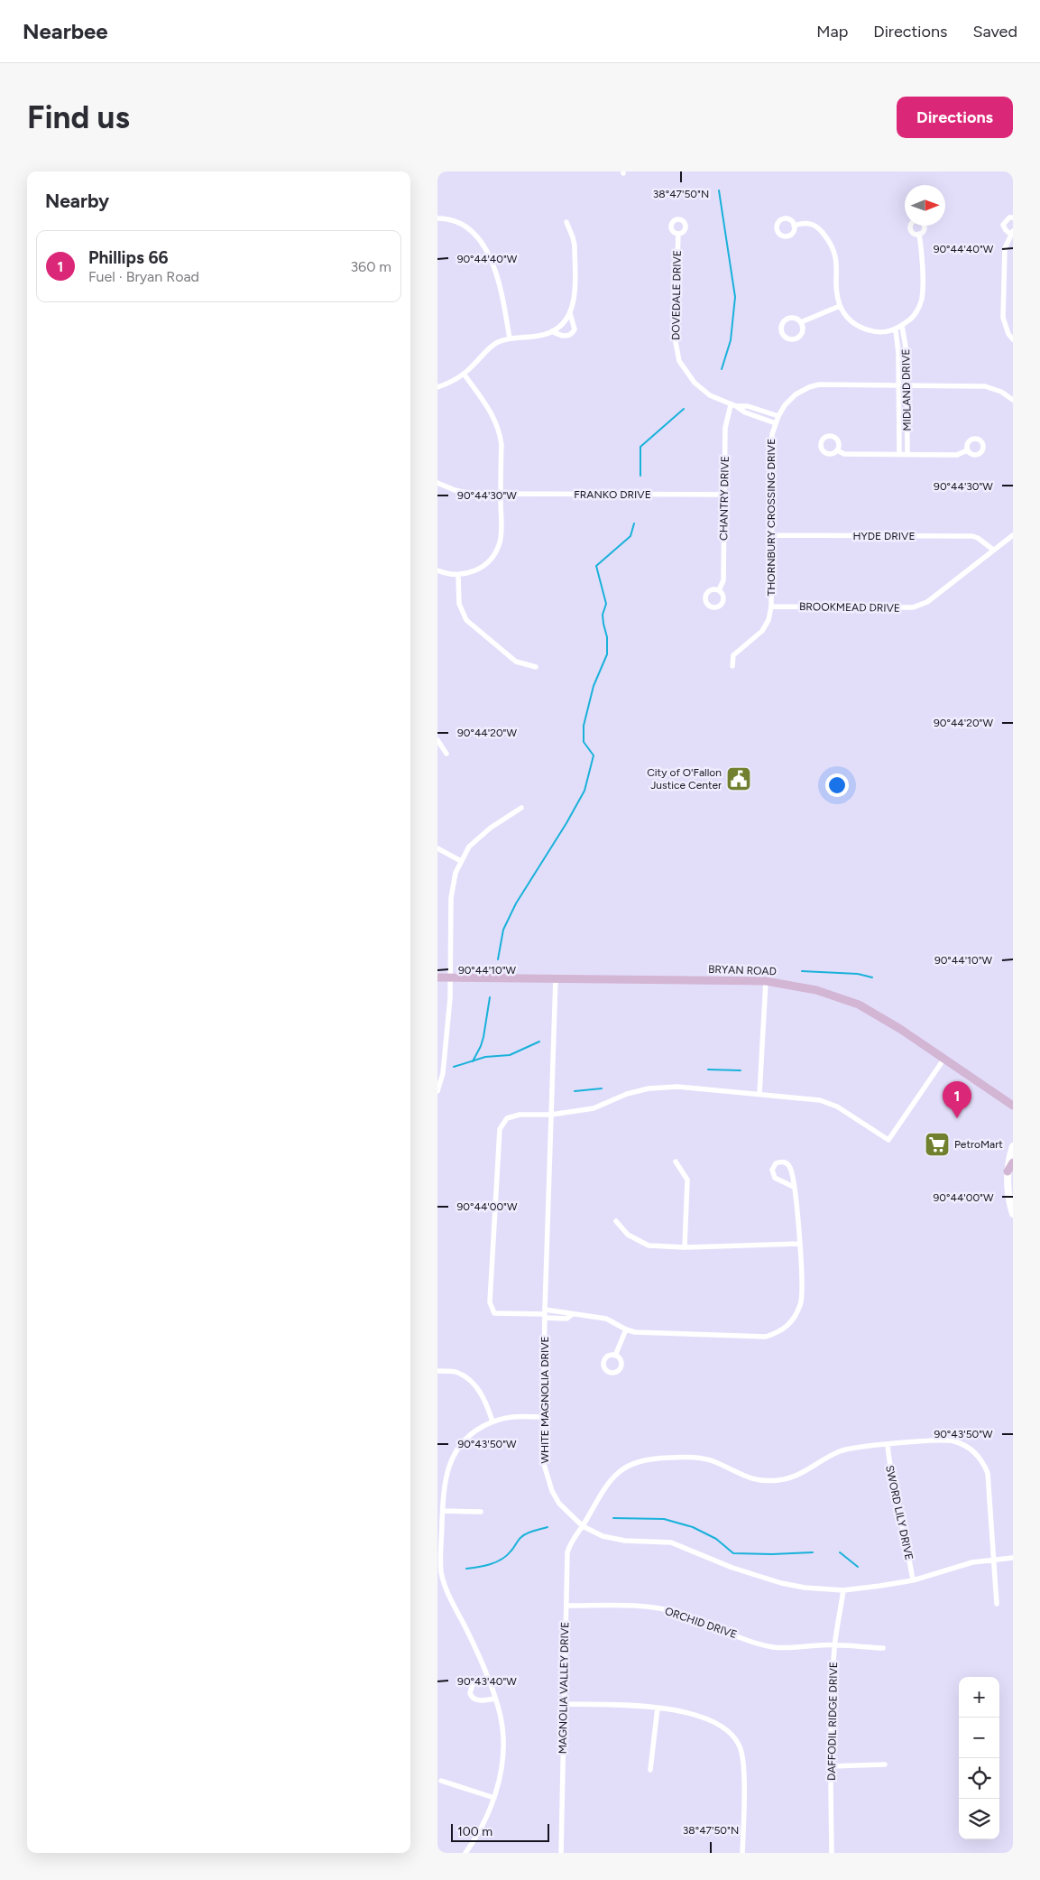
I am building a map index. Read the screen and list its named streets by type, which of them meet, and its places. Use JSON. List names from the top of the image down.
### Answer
{
  "streets": {
    "main road": ["BRYAN ROAD"],
    "street": [
      "DOVEDALE DRIVE",
      "MIDLAND DRIVE",
      "FRANKO DRIVE",
      "CHANTRY DRIVE",
      "THORNBURY CROSSING DRIVE",
      "HYDE DRIVE",
      "BROOKMEAD DRIVE",
      "WHITE MAGNOLIA DRIVE",
      "SWORD LILY DRIVE",
      "ORCHID DRIVE",
      "MAGNOLIA VALLEY DRIVE",
      "DAFFODIL RIDGE DRIVE"
    ]
  },
  "crossings": [
    ["DOVEDALE DRIVE", "CHANTRY DRIVE"],
    ["DOVEDALE DRIVE", "THORNBURY CROSSING DRIVE"],
    ["MIDLAND DRIVE", "THORNBURY CROSSING DRIVE"],
    ["FRANKO DRIVE", "CHANTRY DRIVE"],
    ["THORNBURY CROSSING DRIVE", "HYDE DRIVE"],
    ["THORNBURY CROSSING DRIVE", "BROOKMEAD DRIVE"],
    ["HYDE DRIVE", "BROOKMEAD DRIVE"],
    ["BRYAN ROAD", "WHITE MAGNOLIA DRIVE"],
    ["WHITE MAGNOLIA DRIVE", "SWORD LILY DRIVE"],
    ["WHITE MAGNOLIA DRIVE", "MAGNOLIA VALLEY DRIVE"],
    ["WHITE MAGNOLIA DRIVE", "DAFFODIL RIDGE DRIVE"],
    ["SWORD LILY DRIVE", "MAGNOLIA VALLEY DRIVE"],
    ["ORCHID DRIVE", "MAGNOLIA VALLEY DRIVE"],
    ["ORCHID DRIVE", "DAFFODIL RIDGE DRIVE"]
  ],
  "places": {
    "public building": ["City of O'Fallon Justice Center"],
    "supermarket": ["PetroMart"]
  },
  "scale_bar": "100 m",
  "north": "right",
  "page": {
    "header": "Nearbee",
    "nav": ["Map", "Directions", "Saved"],
    "buttons": "Directions",
    "title": "Find us",
    "heading": "Nearby",
    "list": [
      {
        "mark": "1",
        "name": "Phillips 66",
        "note": "Fuel · Bryan Road",
        "value": "360 m"
      }
    ],
    "pins": "1",
    "map_buttons": ["+", "−"],
    "scale": "100 m"
  },
  "coordinates": [
    "38°47'50\"N",
    "90°44'40\"W",
    "90°44'30\"W",
    "90°44'20\"W",
    "90°44'10\"W",
    "90°44'00\"W",
    "90°43'50\"W",
    "90°43'40\"W"
  ]
}
